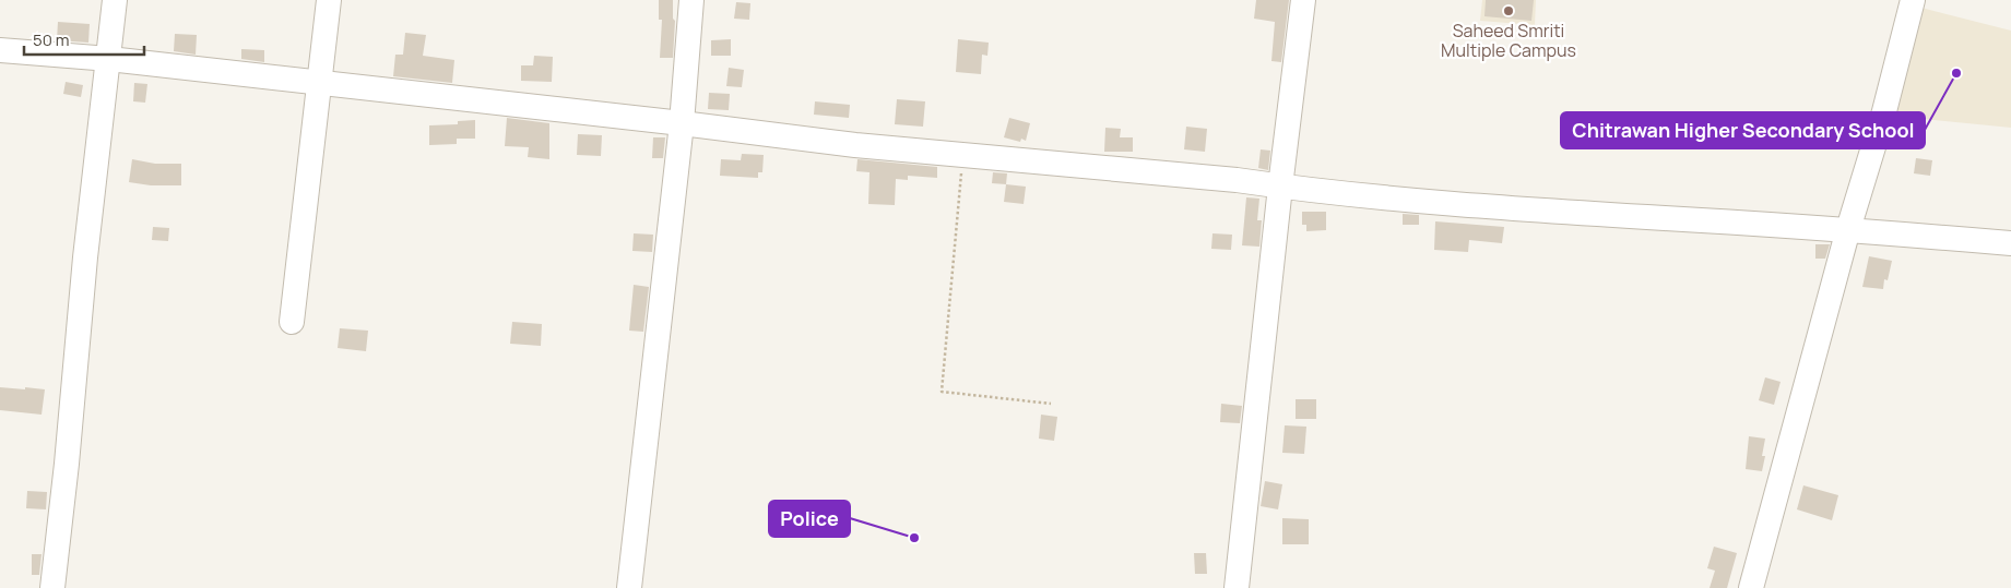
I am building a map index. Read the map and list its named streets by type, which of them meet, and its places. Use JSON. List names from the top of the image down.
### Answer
{
  "places": ["Saheed Smriti Multiple Campus", "Chitrawan Higher Secondary School", "Police"],
  "scale_bar": "50 m"
}
